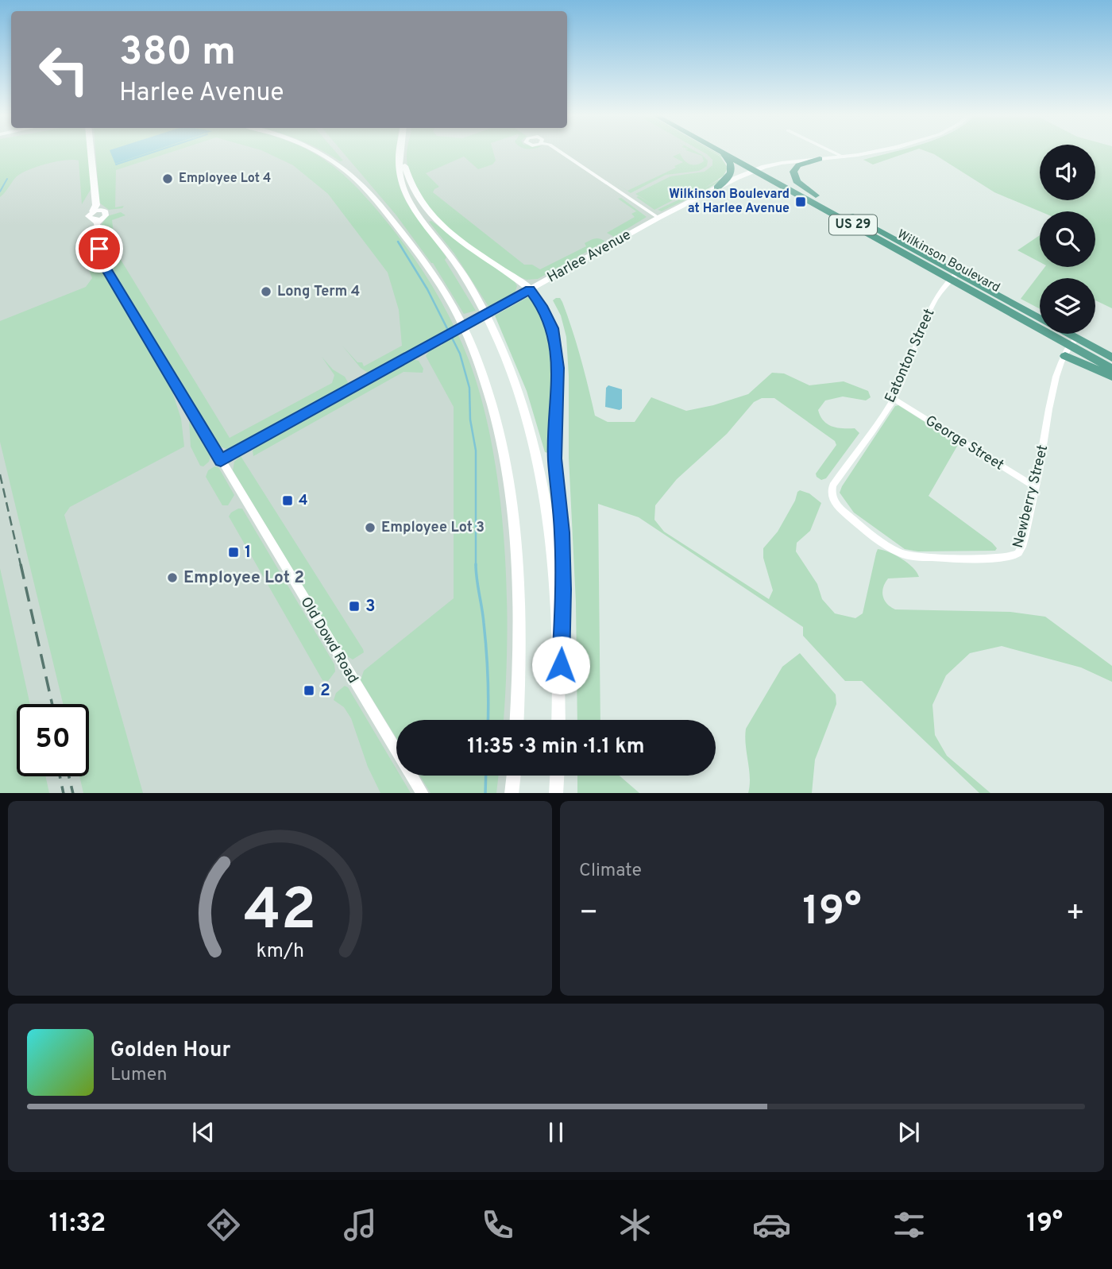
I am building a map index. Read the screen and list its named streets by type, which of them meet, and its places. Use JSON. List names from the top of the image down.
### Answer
{
  "streets": {
    "main road": ["US 29", "Wilkinson Boulevard"],
    "street": [
      "Harlee Avenue",
      "Eatonton Street",
      "George Street",
      "Newberry Street",
      "Old Dowd Road"
    ]
  },
  "crossings": [
    ["Harlee Avenue", "Wilkinson Boulevard"],
    ["Harlee Avenue", "Old Dowd Road"],
    ["Wilkinson Boulevard", "Eatonton Street"],
    ["Wilkinson Boulevard", "Newberry Street"],
    ["Eatonton Street", "George Street"],
    ["Eatonton Street", "Newberry Street"],
    ["George Street", "Newberry Street"]
  ],
  "places": {
    "other": [
      "Employee Lot 4",
      "Long Term 4",
      "Employee Lot 3",
      "Employee Lot 2"
    ],
    "transit": [
      "Wilkinson Boulevard at Harlee Avenue",
      "4",
      "1",
      "3",
      "2"
    ]
  },
  "page": {
    "turn": ["380 m", "Harlee Avenue"],
    "limit": "50",
    "trip": "11:35 · 3 min · 1.1 km",
    "tile": "Climate",
    "heat": ["−", "19°", "+"],
    "song": ["Golden Hour", "Lumen"],
    "tabs": ["11:32", "19°"],
    "gauge": ["42", "km/h"]
  }
}
